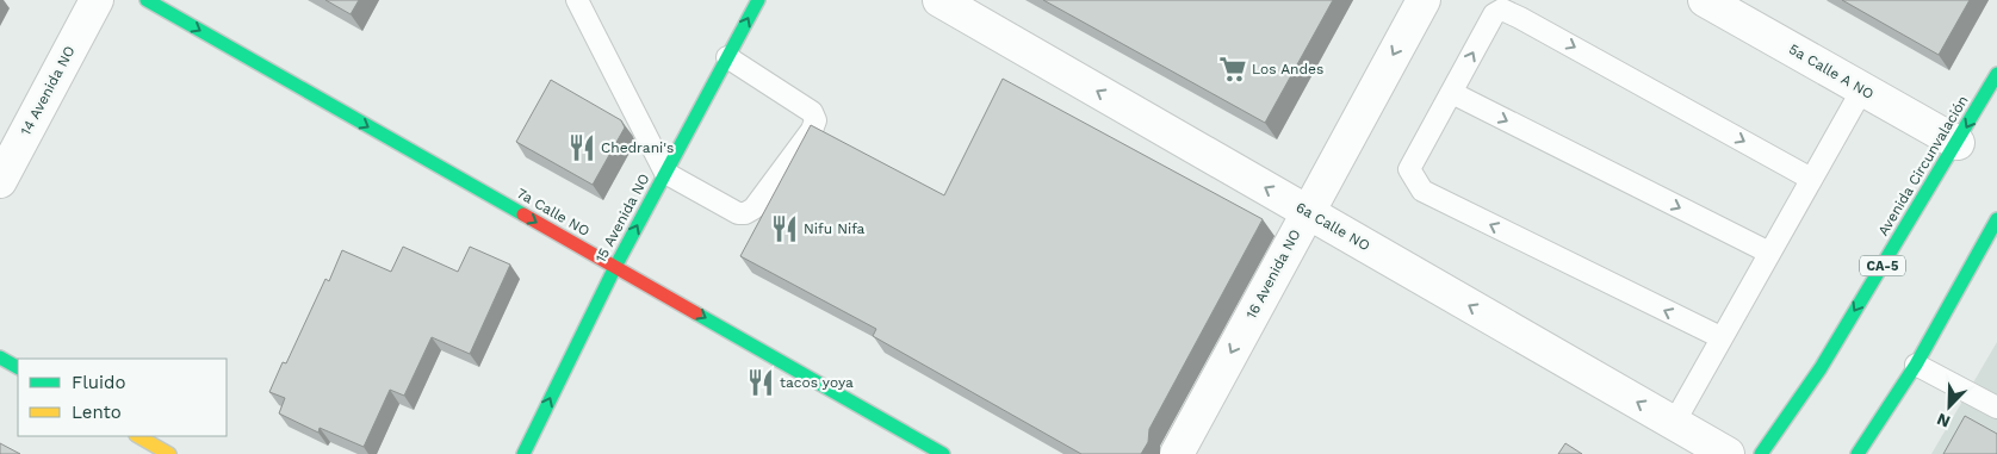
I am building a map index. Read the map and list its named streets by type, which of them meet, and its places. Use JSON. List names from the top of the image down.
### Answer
{
  "streets": {
    "main road": [
      "Avenida Circunvalación",
      "7a Calle NO",
      "15 Avenida NO",
      "CA-5"
    ],
    "street": [
      "5a Calle A NO",
      "14 Avenida NO",
      "6a Calle NO",
      "16 Avenida NO"
    ]
  },
  "crossings": [
    ["5a Calle A NO", "Avenida Circunvalación"],
    ["7a Calle NO", "15 Avenida NO"],
    ["6a Calle NO", "16 Avenida NO"]
  ],
  "one_way": [
    "7a Calle NO",
    "15 Avenida NO",
    "6a Calle NO",
    "16 Avenida NO"
  ],
  "places": {
    "supermarket": ["Los Andes"],
    "restaurant": ["Chedrani's", "Nifu Nifa", "tacos yoya"]
  },
  "legend": ["Fluido", "Lento"],
  "north": "bottom left"
}
